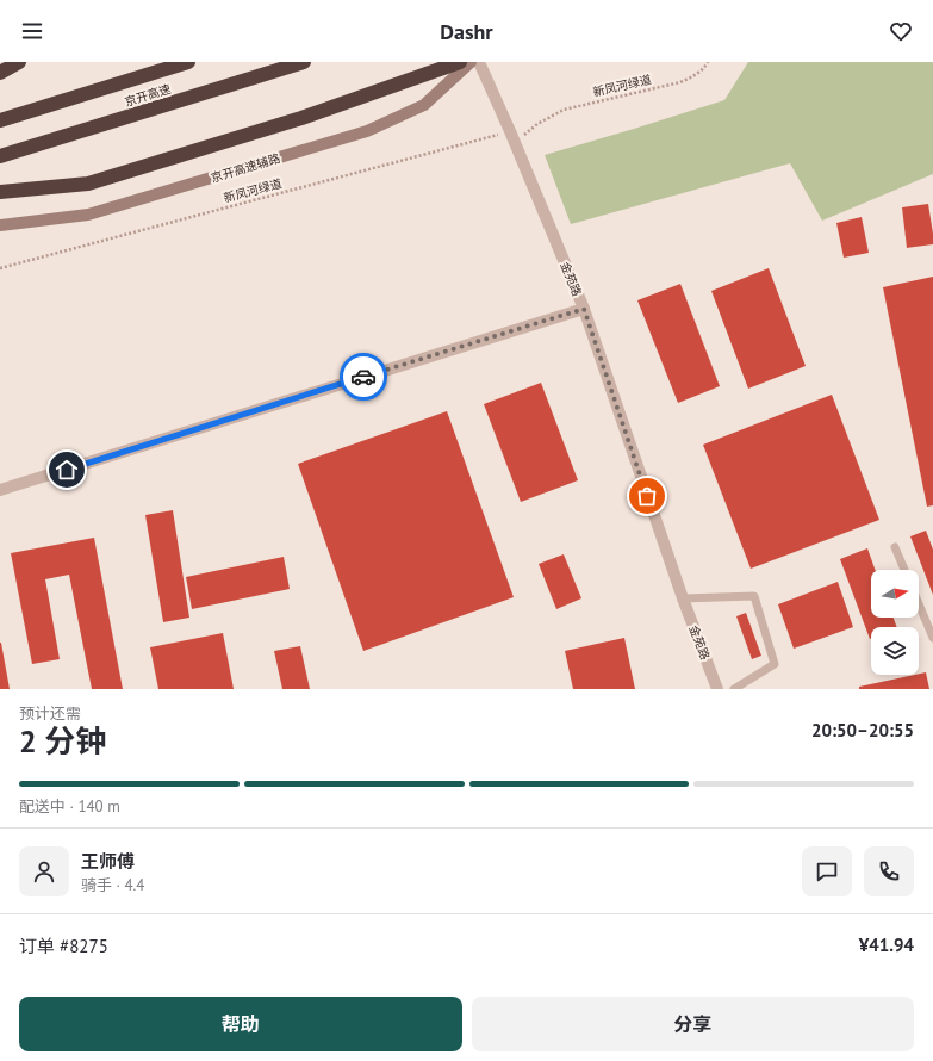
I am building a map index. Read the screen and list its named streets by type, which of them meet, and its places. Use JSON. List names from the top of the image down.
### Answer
{
  "streets": {
    "highway": ["京开高速"],
    "main road": ["京开高速辅路"],
    "street": ["金苑路"],
    "path": ["新凤河绿道"]
  },
  "crossings": [
    ["新凤河绿道", "金苑路"]
  ],
  "north": "right",
  "page": {
    "header": "Dashr",
    "heading": ["2 分钟", "预计还需", "20:50–20:55"],
    "panel": [
      "王师傅",
      "骑手 · 4.4",
      "订单 #8275",
      "¥41.94"
    ],
    "bar": "配送中 · 140 m",
    "buttons": ["帮助", "分享"]
  }
}
